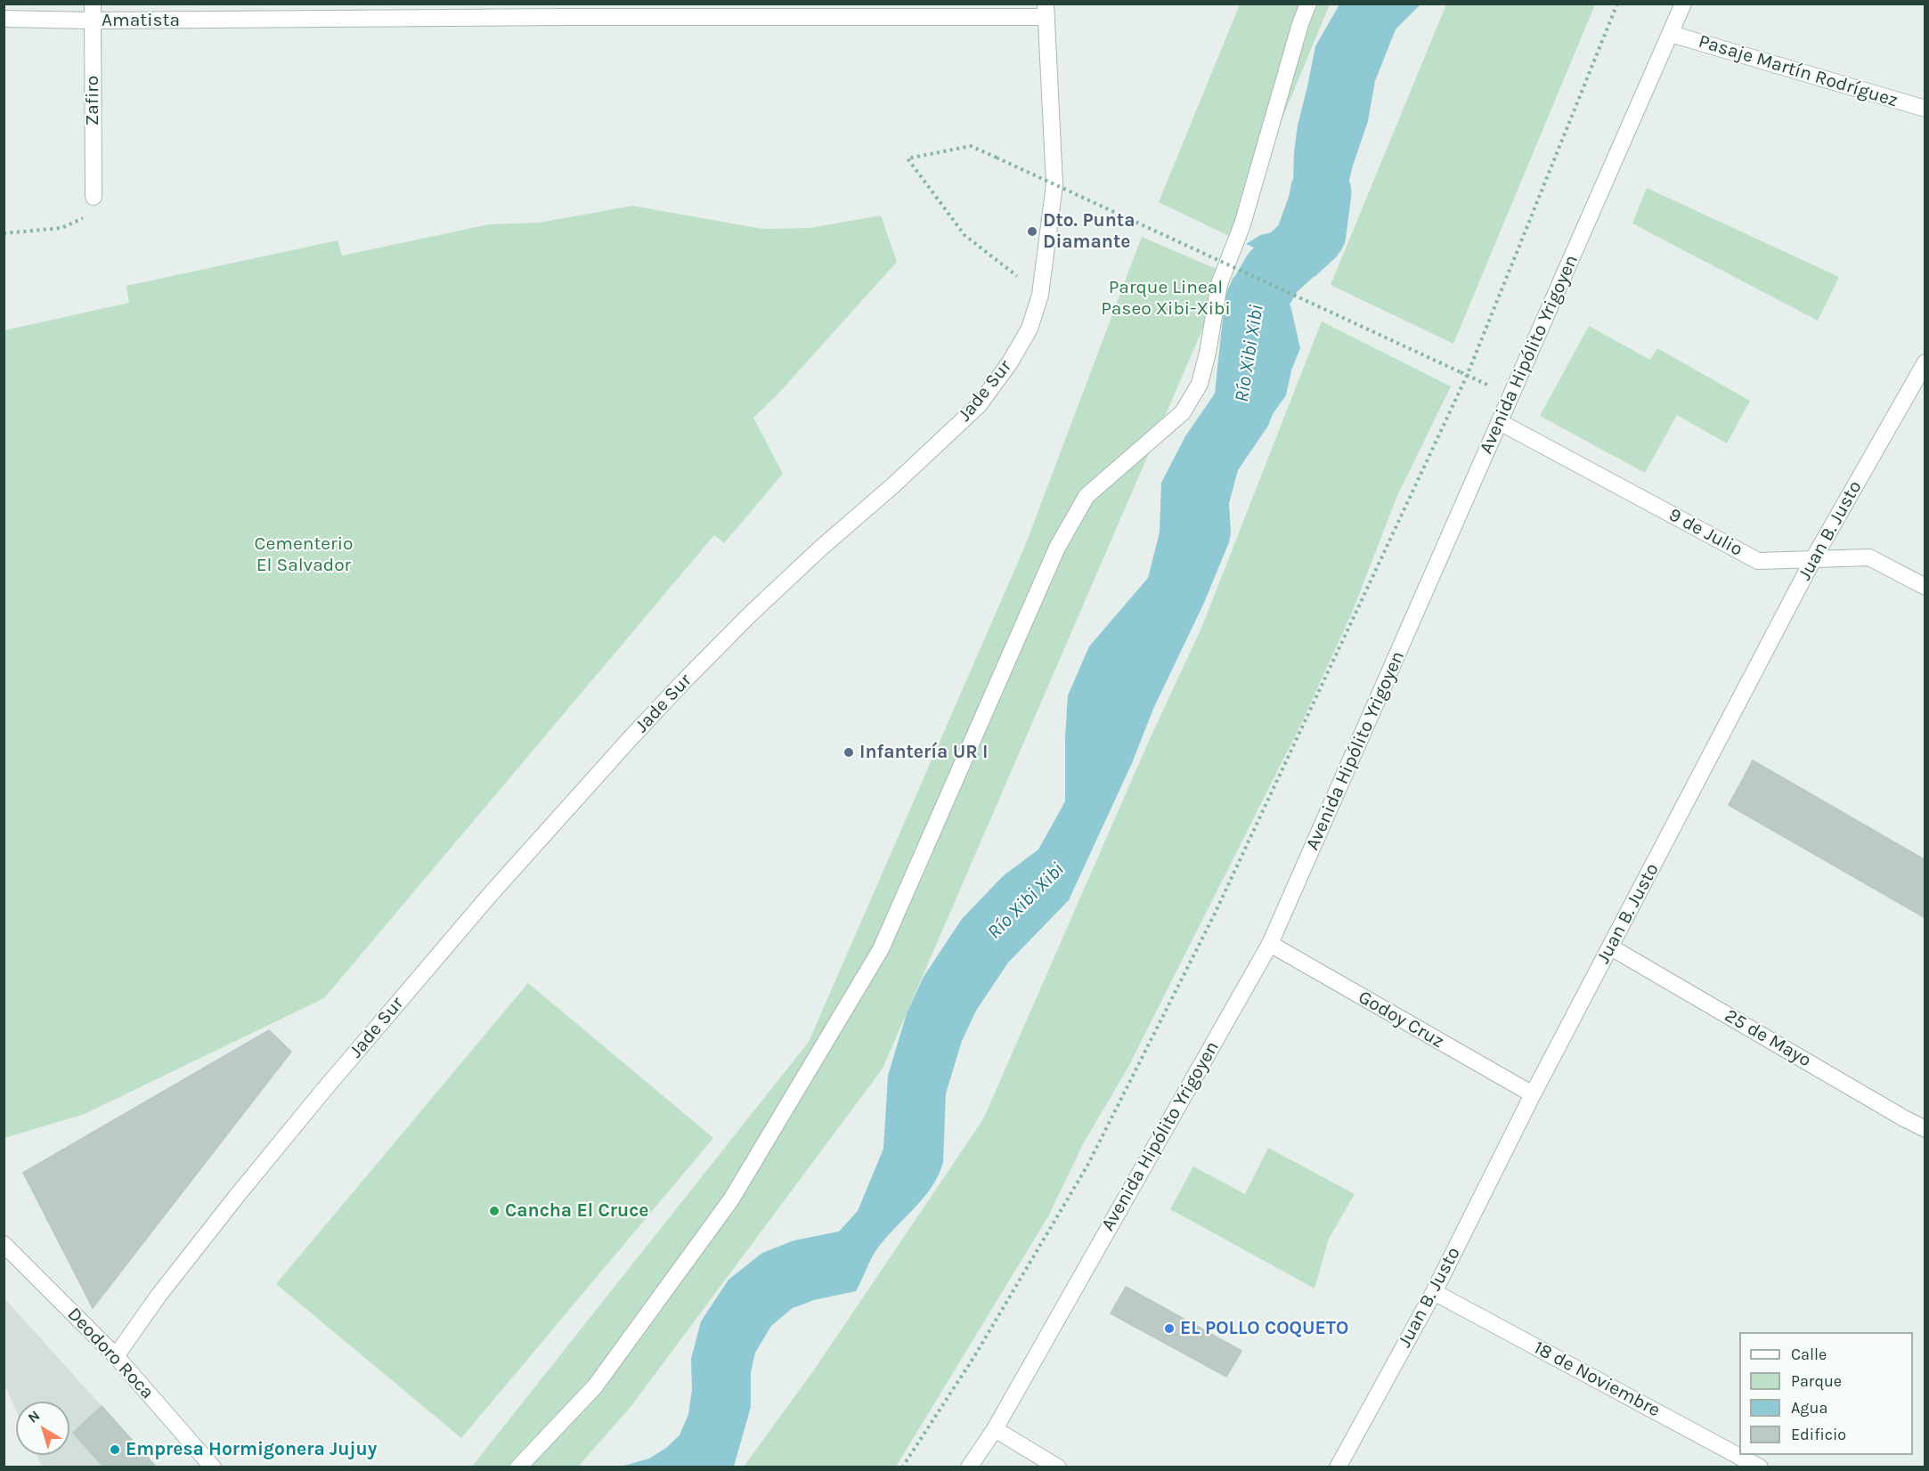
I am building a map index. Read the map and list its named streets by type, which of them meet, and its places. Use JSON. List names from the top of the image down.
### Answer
{
  "streets": {
    "street": [
      "Amatista",
      "Pasaje Martín Rodríguez",
      "Zafiro",
      "Avenida Hipólito Yrigoyen",
      "Jade Sur",
      "Juan B. Justo",
      "9 de Julio",
      "Godoy Cruz",
      "25 de Mayo",
      "Deodoro Roca",
      "18 de Noviembre"
    ]
  },
  "crossings": [
    ["Amatista", "Zafiro"],
    ["Amatista", "Jade Sur"],
    ["Pasaje Martín Rodríguez", "Avenida Hipólito Yrigoyen"],
    ["Avenida Hipólito Yrigoyen", "9 de Julio"],
    ["Avenida Hipólito Yrigoyen", "Godoy Cruz"],
    ["Jade Sur", "Deodoro Roca"],
    ["Juan B. Justo", "9 de Julio"],
    ["Juan B. Justo", "Godoy Cruz"],
    ["Juan B. Justo", "25 de Mayo"],
    ["Juan B. Justo", "18 de Noviembre"]
  ],
  "water": ["Río Xibi Xibi"],
  "parks": ["Parque Lineal Paseo Xibi-Xibi", "Cementerio El Salvador"],
  "places": [
    "Dto. Punta Diamante",
    "Infantería UR I",
    "Cancha El Cruce",
    "EL POLLO COQUETO",
    "Empresa Hormigonera Jujuy"
  ],
  "legend": [
    "Calle",
    "Parque",
    "Agua",
    "Edificio"
  ],
  "north": "top left"
}
